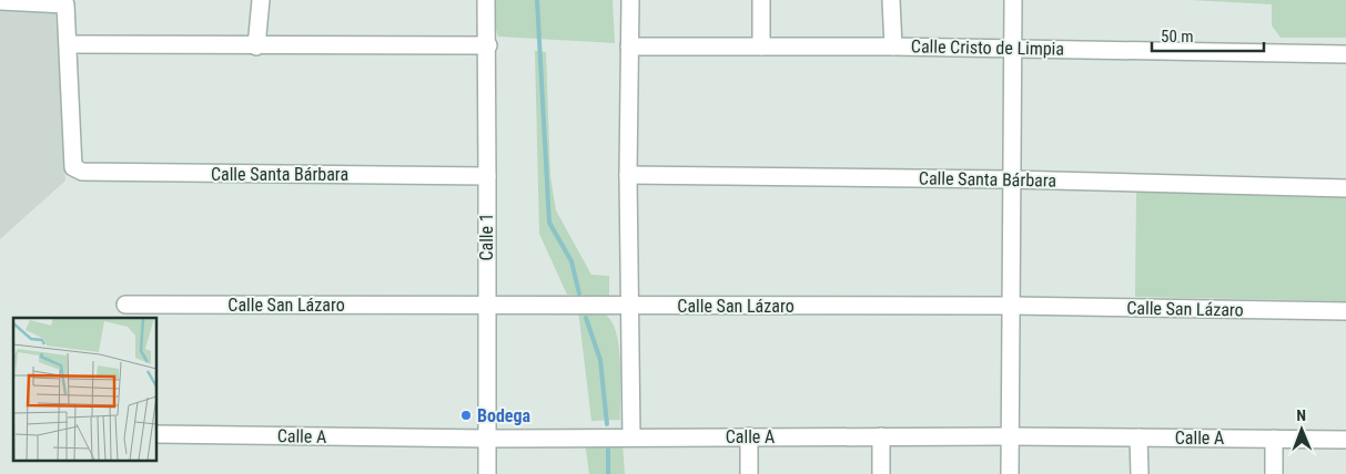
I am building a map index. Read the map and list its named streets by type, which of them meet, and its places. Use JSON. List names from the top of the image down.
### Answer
{
  "streets": {
    "street": [
      "Calle Cristo de Limpia",
      "Calle Santa Bárbara",
      "Calle 1",
      "Calle San Lázaro",
      "Calle A"
    ]
  },
  "crossings": [
    ["Calle Santa Bárbara", "Calle 1"],
    ["Calle 1", "Calle San Lázaro"],
    ["Calle 1", "Calle A"]
  ],
  "places": ["Bodega"],
  "scale_bar": "50 m",
  "north": "top"
}
